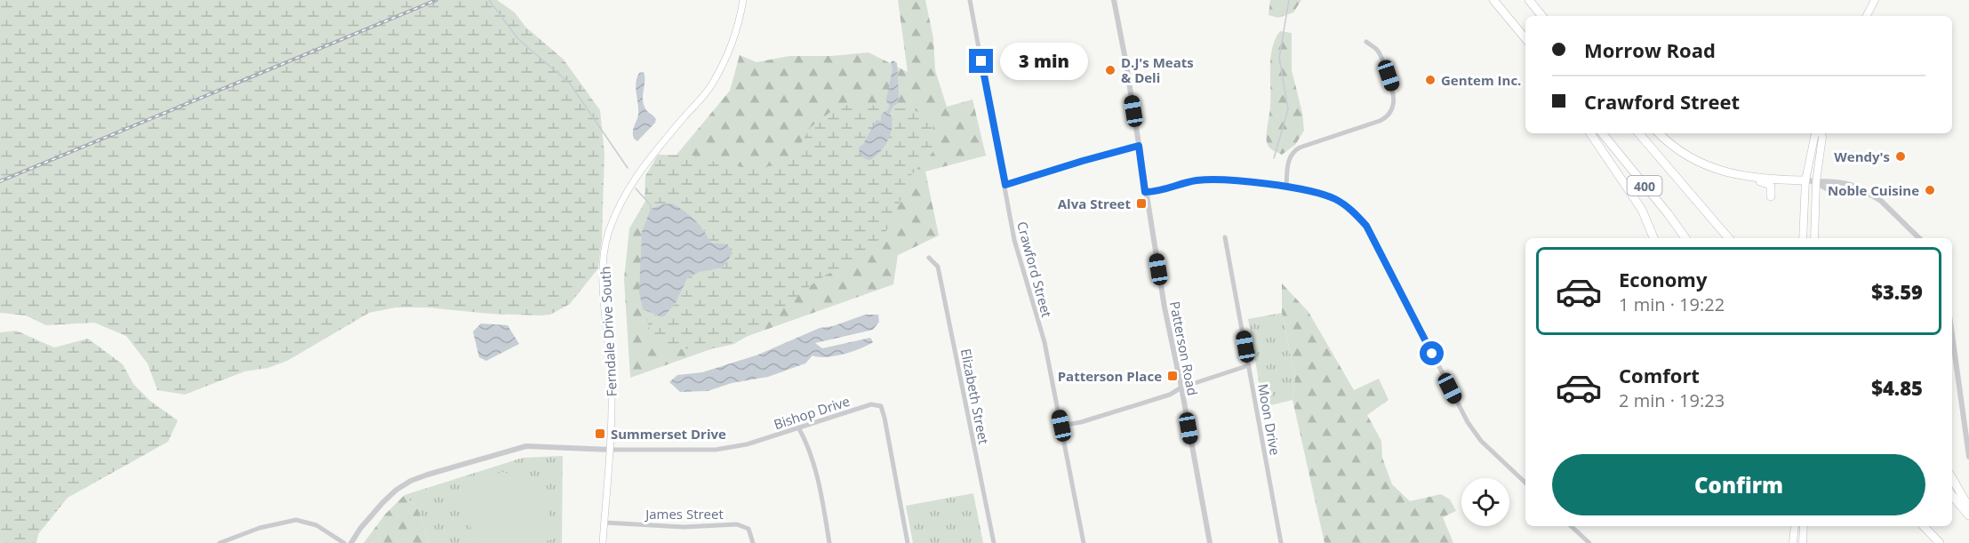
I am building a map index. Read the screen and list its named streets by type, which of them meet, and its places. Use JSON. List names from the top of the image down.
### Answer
{
  "streets": {
    "highway": ["400"],
    "main road": ["Ferndale Drive South"],
    "street": [
      "Crawford Street",
      "Patterson Road",
      "Elizabeth Street",
      "Bishop Drive",
      "Moon Drive",
      "James Street"
    ]
  },
  "crossings": [
    ["Ferndale Drive South", "Bishop Drive"],
    ["Ferndale Drive South", "James Street"]
  ],
  "places": {
    "other": [
      "D.J's Meats & Deli",
      "Gentem Inc.",
      "Wendy's",
      "Noble Cuisine"
    ],
    "transit": ["Alva Street", "Patterson Place", "Summerset Drive"]
  },
  "page": {
    "banner": ["Morrow Road", "Crawford Street"],
    "bubble": "3 min",
    "list": [
      {
        "name": "Economy",
        "note": "1 min · 19:22",
        "value": "$3.59"
      },
      {
        "name": "Comfort",
        "note": "2 min · 19:23",
        "value": "$4.85"
      }
    ],
    "buttons": "Confirm"
  }
}
